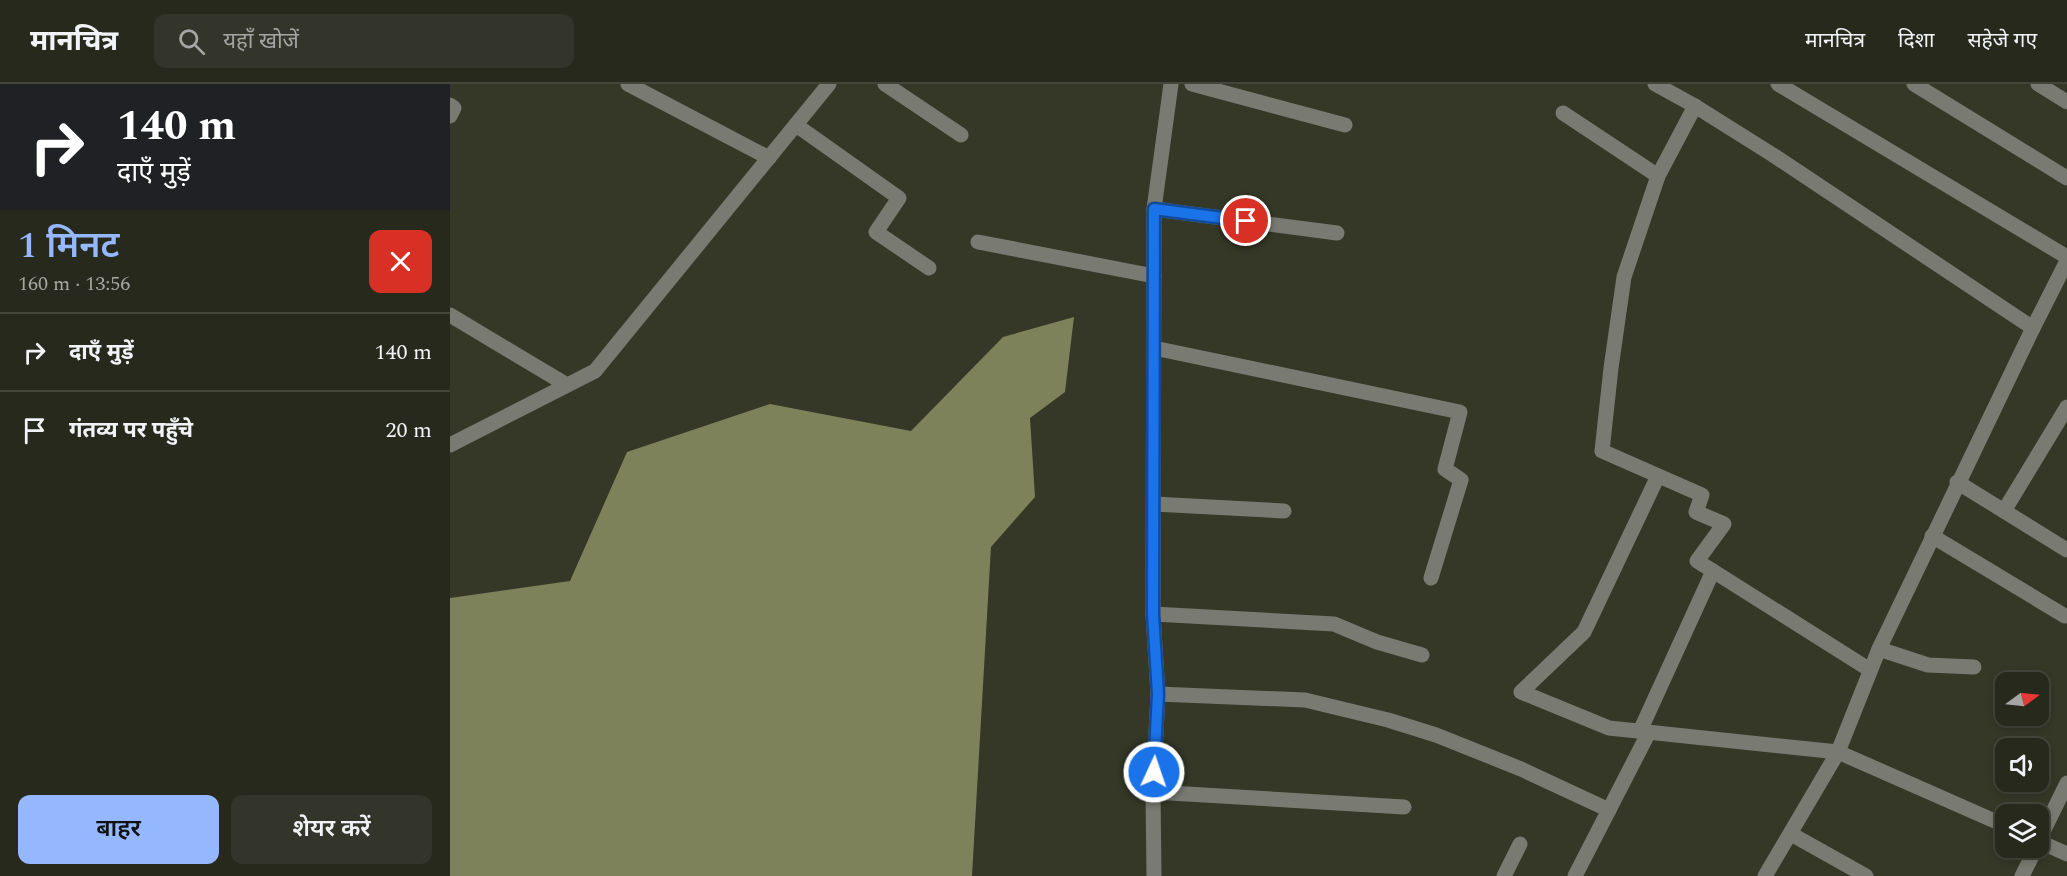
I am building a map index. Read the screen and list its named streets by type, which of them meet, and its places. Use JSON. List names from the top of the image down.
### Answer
{
  "north": "right",
  "page": {
    "header": "मानचित्र",
    "search": "यहाँ खोजें",
    "nav": ["मानचित्र", "दिशा", "सहेजे गए"],
    "turn": ["140 m", "दाएँ मुड़ें"],
    "heading": ["1 मिनट", "160 m · 13:56"],
    "list": [
      {
        "name": "दाएँ मुड़ें",
        "value": "140 m"
      },
      {
        "name": "गंतव्य पर पहुँचे",
        "value": "20 m"
      }
    ],
    "buttons": ["बाहर", "शेयर करें"]
  }
}
